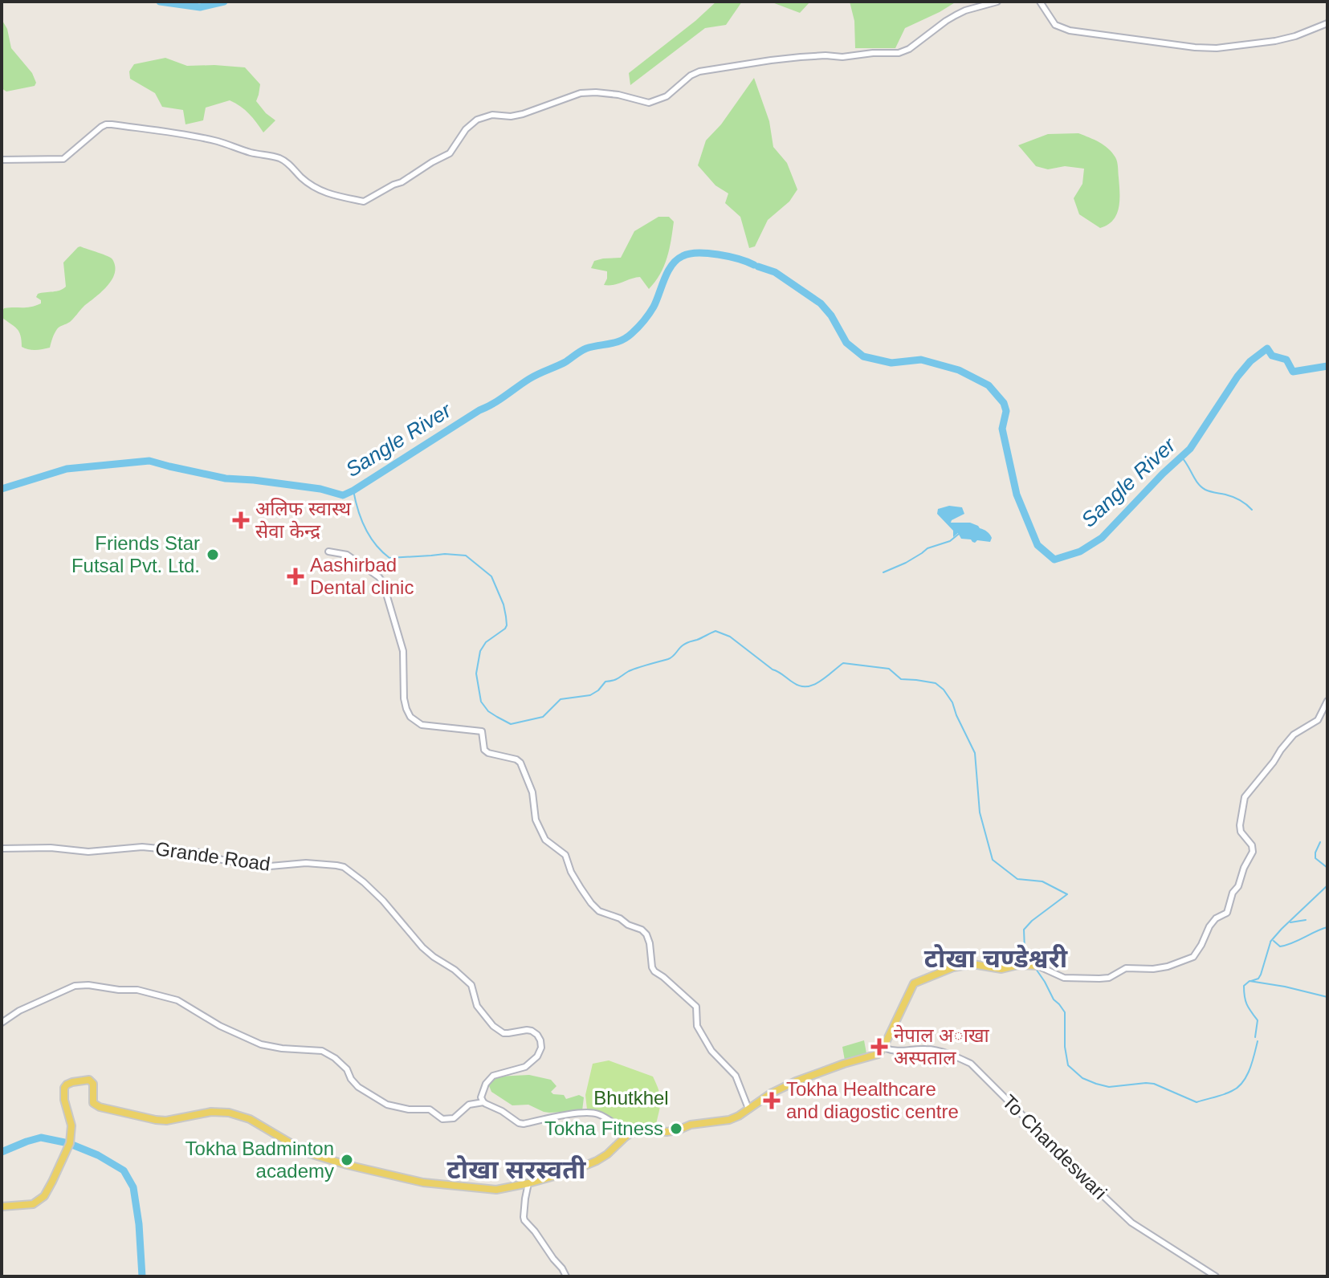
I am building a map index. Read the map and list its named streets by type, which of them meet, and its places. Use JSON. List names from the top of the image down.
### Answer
{
  "streets": {
    "street": ["Grande Road", "To Chandeswari"]
  },
  "districts": ["टोखा चण्डेश्वरी", "टोखा सरस्वती"],
  "water": ["Sangle River"],
  "parks": ["Bhutkhel"],
  "places": {
    "health": [
      "अलिफ स्वास्थ सेवा केन्द्र",
      "Aashirbad Dental clinic",
      "नेपाल अाखा अस्पताल",
      "Tokha Healthcare and diagostic centre"
    ],
    "other": ["Friends Star Futsal Pvt. Ltd.", "Tokha Fitness", "Tokha Badminton academy"]
  }
}
